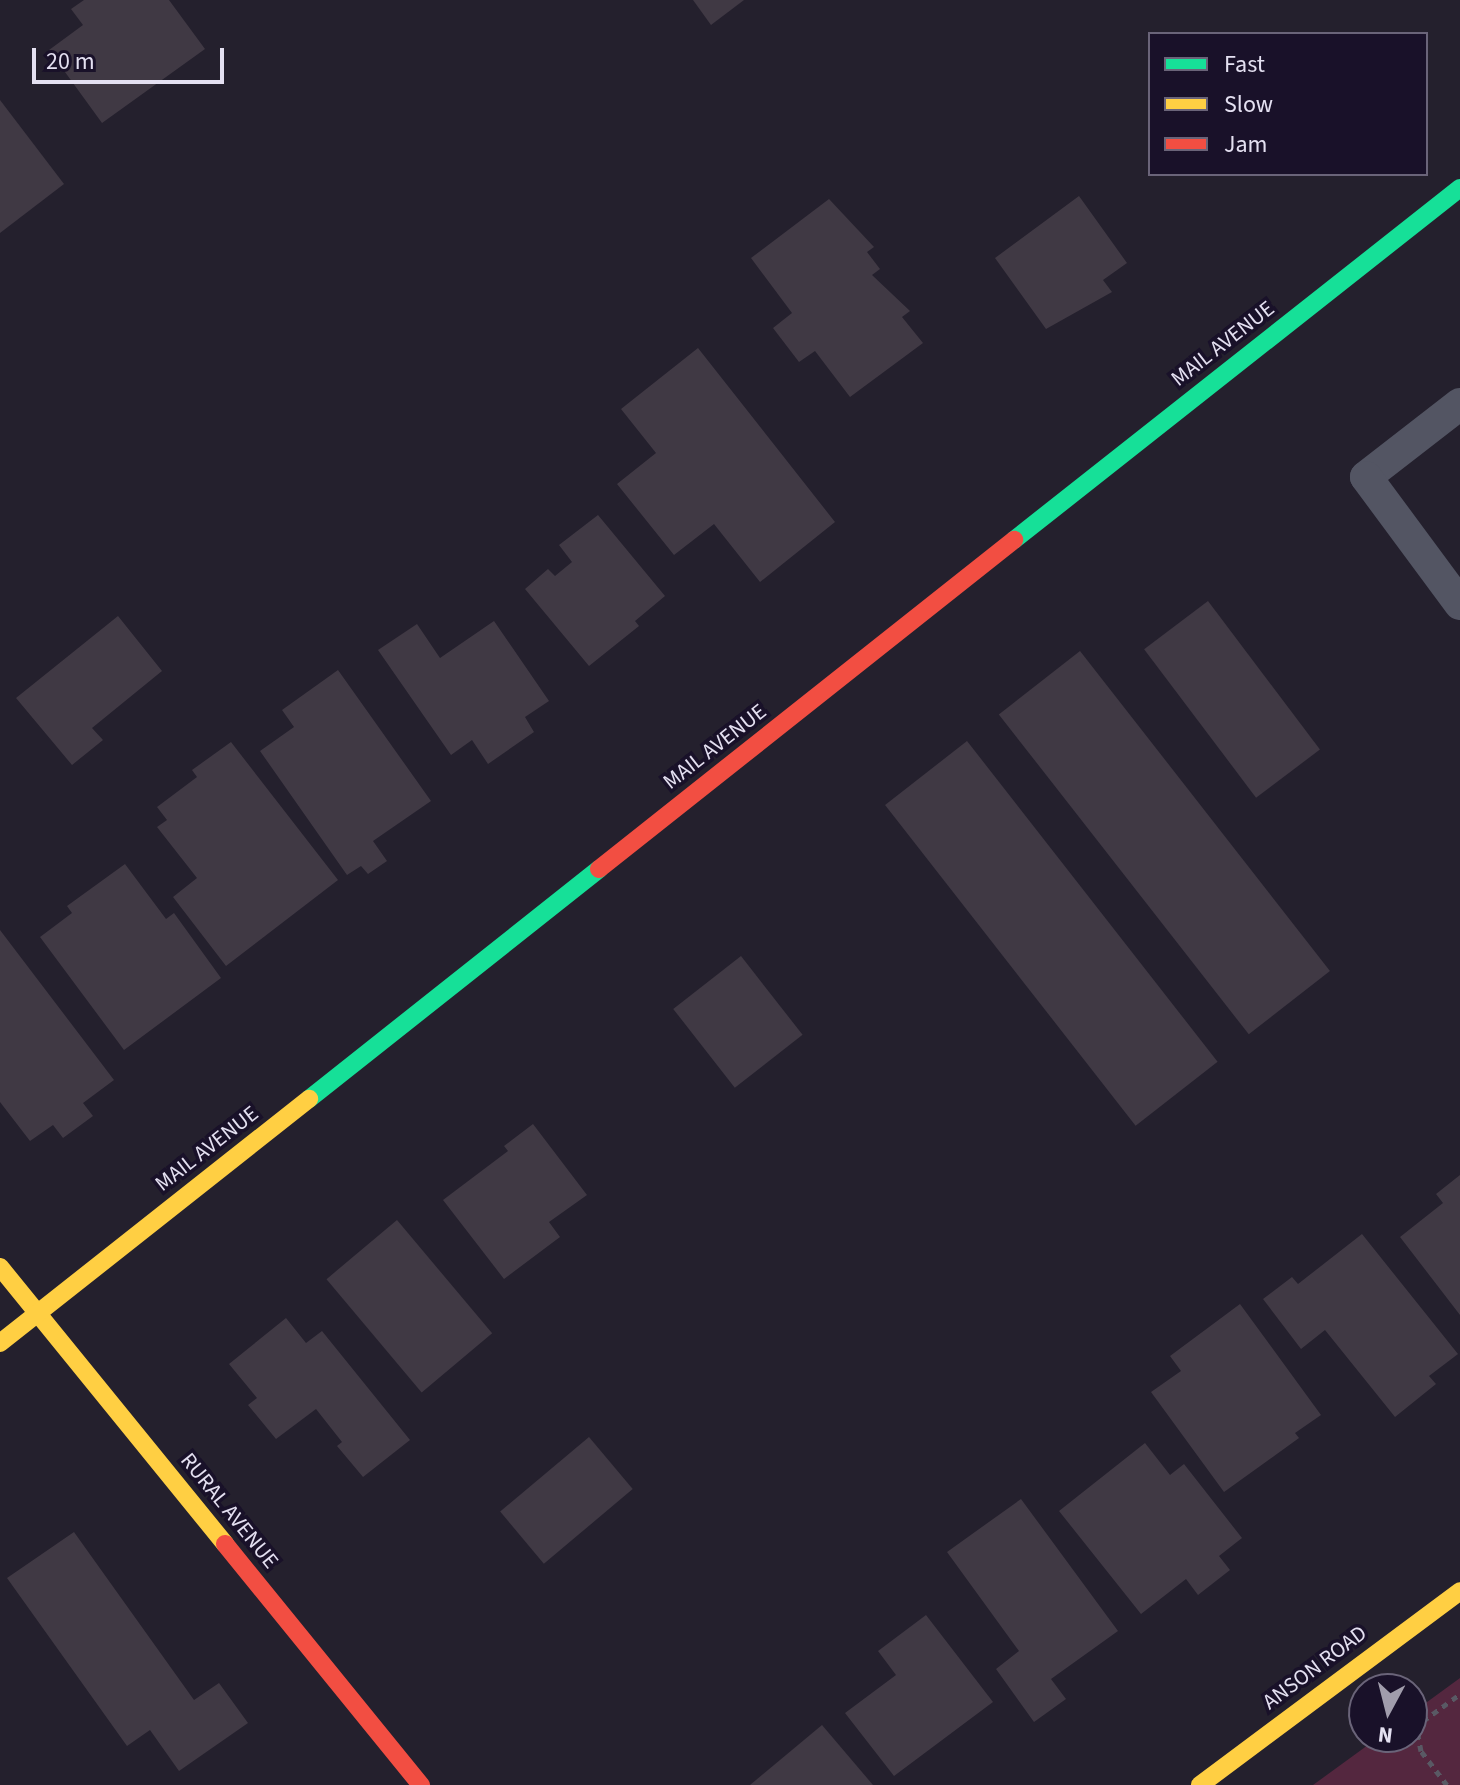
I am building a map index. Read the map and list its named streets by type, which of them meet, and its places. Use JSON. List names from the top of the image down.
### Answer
{
  "streets": {
    "street": ["MAIL AVENUE", "RURAL AVENUE", "ANSON ROAD"]
  },
  "crossings": [
    ["MAIL AVENUE", "RURAL AVENUE"]
  ],
  "legend": ["Fast", "Slow", "Jam"],
  "scale_bar": "20 m",
  "north": "bottom"
}
